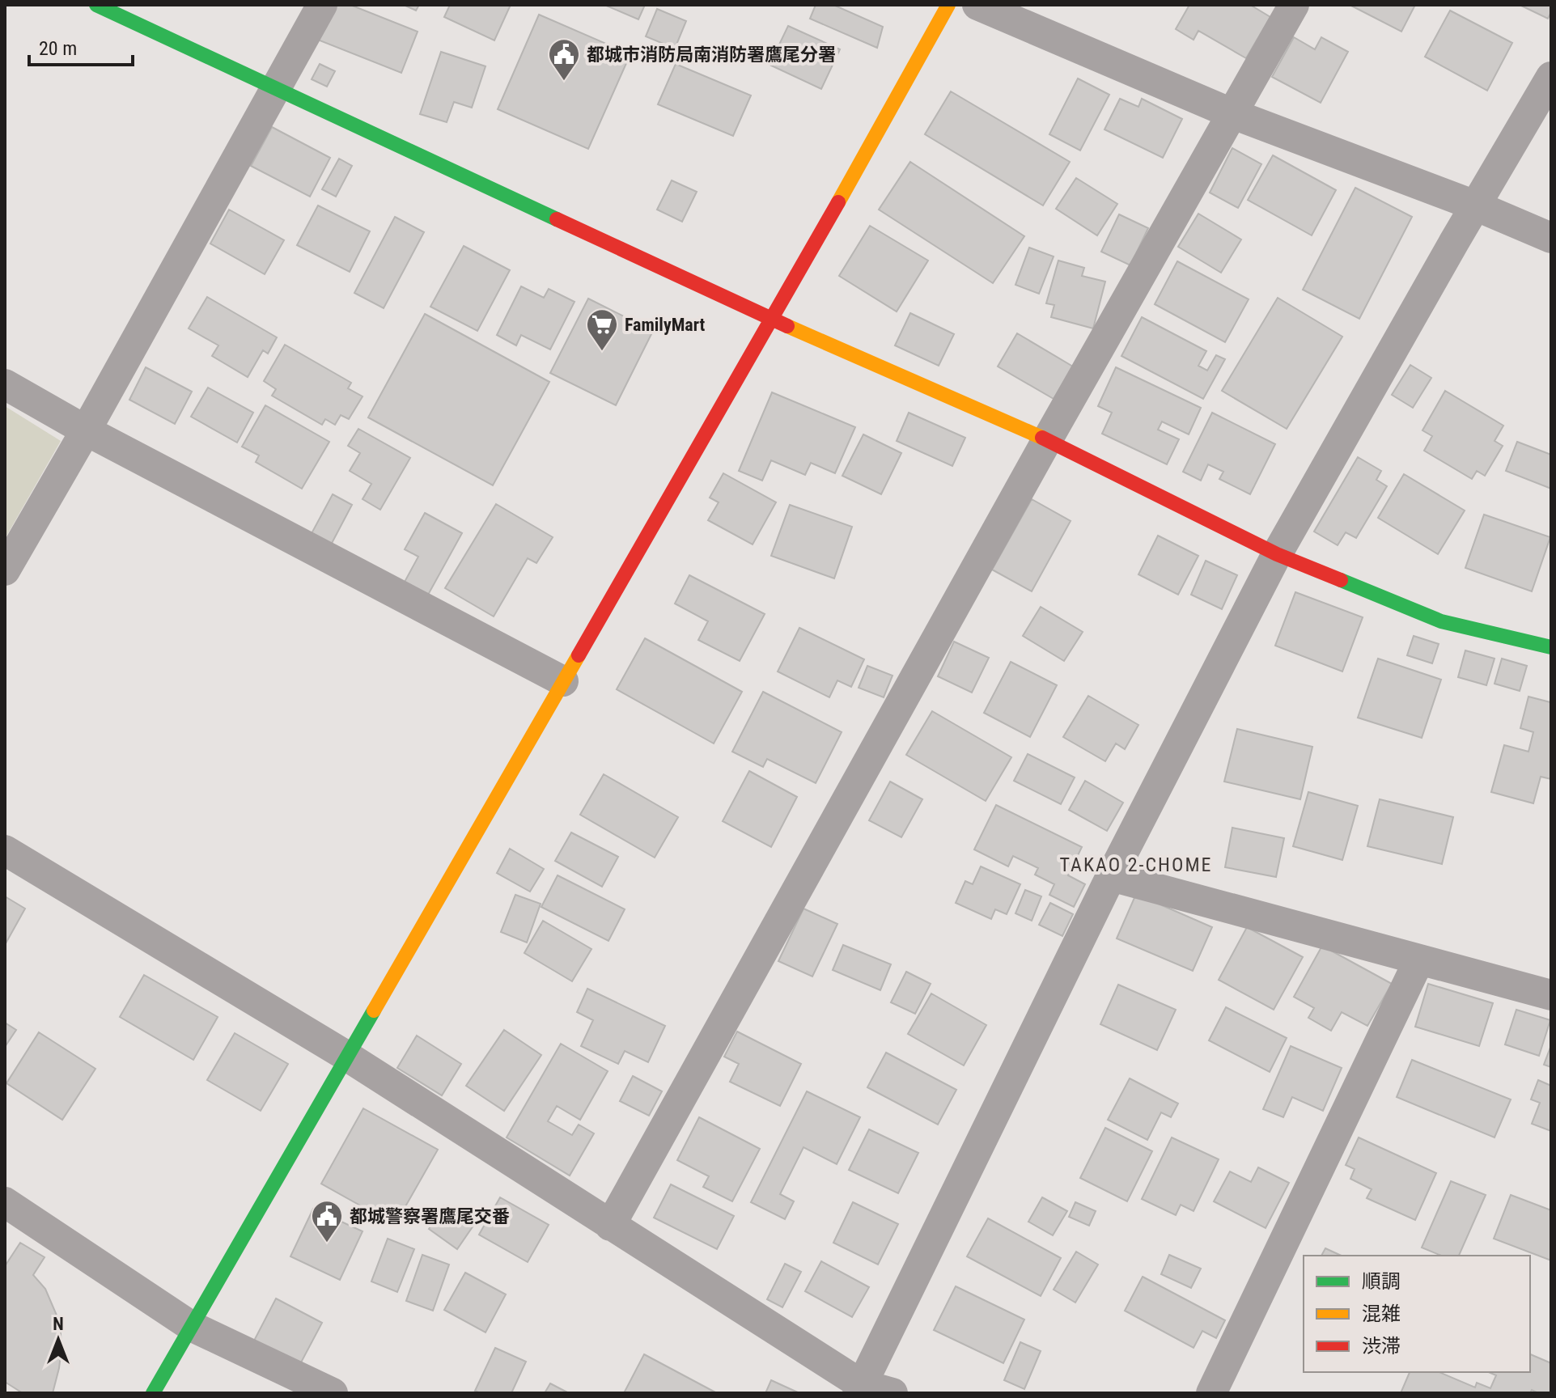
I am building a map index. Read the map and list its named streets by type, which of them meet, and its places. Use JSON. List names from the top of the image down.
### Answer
{
  "districts": ["TAKAO 2-CHOME"],
  "places": {
    "public building": ["都城市消防局南消防署鷹尾分署", "都城警察署鷹尾交番"],
    "supermarket": ["FamilyMart"]
  },
  "legend": ["順調", "混雑", "渋滞"],
  "scale_bar": "20 m",
  "north": "top"
}
